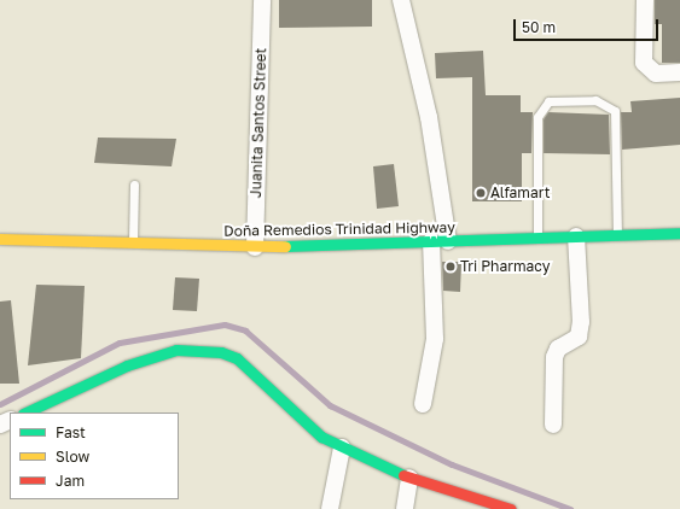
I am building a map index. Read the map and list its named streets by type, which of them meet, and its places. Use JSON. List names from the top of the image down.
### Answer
{
  "streets": {
    "main road": ["Doña Remedios Trinidad Highway"],
    "street": ["Juanita Santos Street"]
  },
  "crossings": [
    ["Juanita Santos Street", "Doña Remedios Trinidad Highway"]
  ],
  "places": ["Alfamart", "Tri Pharmacy"],
  "legend": ["Fast", "Slow", "Jam"],
  "scale_bar": "50 m"
}
